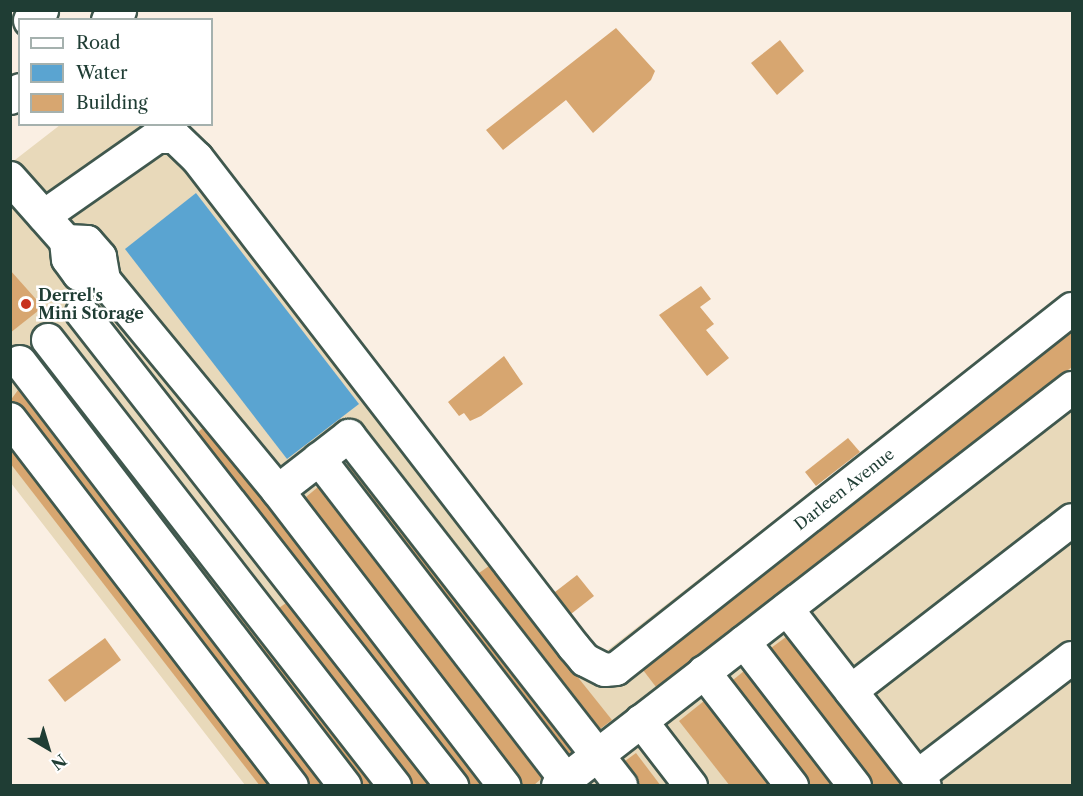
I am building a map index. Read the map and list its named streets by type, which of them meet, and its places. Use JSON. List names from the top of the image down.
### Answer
{
  "streets": {
    "street": ["Darleen Avenue"]
  },
  "places": ["Derrel's Mini Storage"],
  "legend": ["Road", "Water", "Building"],
  "north": "bottom right"
}
